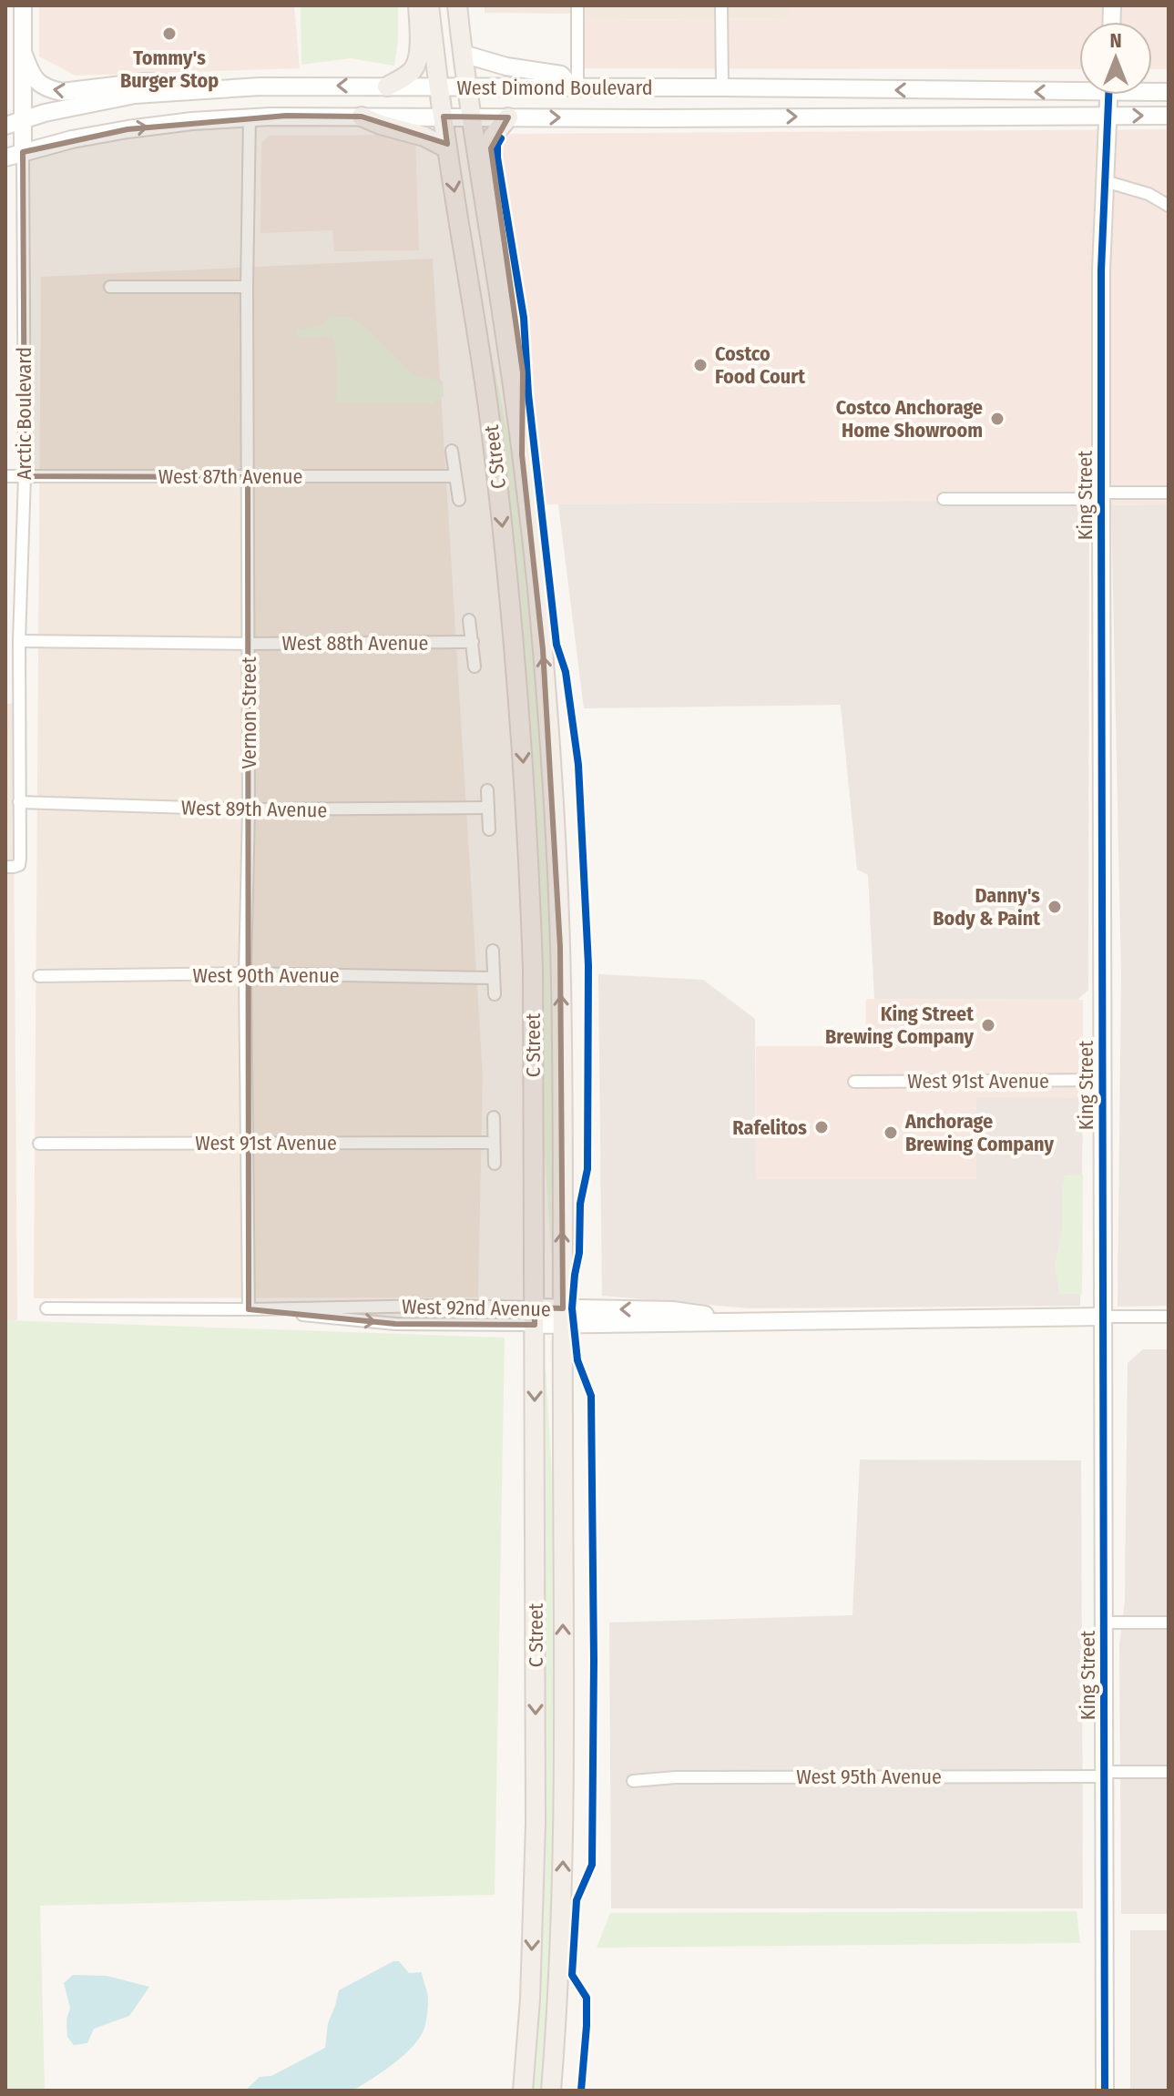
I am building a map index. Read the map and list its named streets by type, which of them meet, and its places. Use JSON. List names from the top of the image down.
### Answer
{
  "streets": {
    "main road": [
      "West Dimond Boulevard",
      "Arctic Boulevard",
      "C Street",
      "King Street",
      "West 92nd Avenue"
    ],
    "street": [
      "West 87th Avenue",
      "West 88th Avenue",
      "Vernon Street",
      "West 89th Avenue",
      "West 90th Avenue",
      "West 91st Avenue",
      "West 95th Avenue"
    ]
  },
  "crossings": [
    ["West Dimond Boulevard", "Arctic Boulevard"],
    ["West Dimond Boulevard", "C Street"],
    ["West Dimond Boulevard", "King Street"],
    ["West Dimond Boulevard", "Vernon Street"],
    ["Arctic Boulevard", "West 87th Avenue"],
    ["Arctic Boulevard", "West 88th Avenue"],
    ["Arctic Boulevard", "West 89th Avenue"],
    ["C Street", "West 92nd Avenue"],
    ["West 87th Avenue", "Vernon Street"],
    ["King Street", "West 91st Avenue"],
    ["King Street", "West 92nd Avenue"],
    ["King Street", "West 95th Avenue"],
    ["West 88th Avenue", "Vernon Street"],
    ["Vernon Street", "West 89th Avenue"],
    ["Vernon Street", "West 90th Avenue"],
    ["Vernon Street", "West 91st Avenue"],
    ["Vernon Street", "West 92nd Avenue"]
  ],
  "places": [
    "Tommy's Burger Stop",
    "Costco Food Court",
    "Costco Anchorage Home Showroom",
    "Danny's Body & Paint",
    "King Street Brewing Company",
    "Rafelitos",
    "Anchorage Brewing Company"
  ],
  "north": "top"
}
